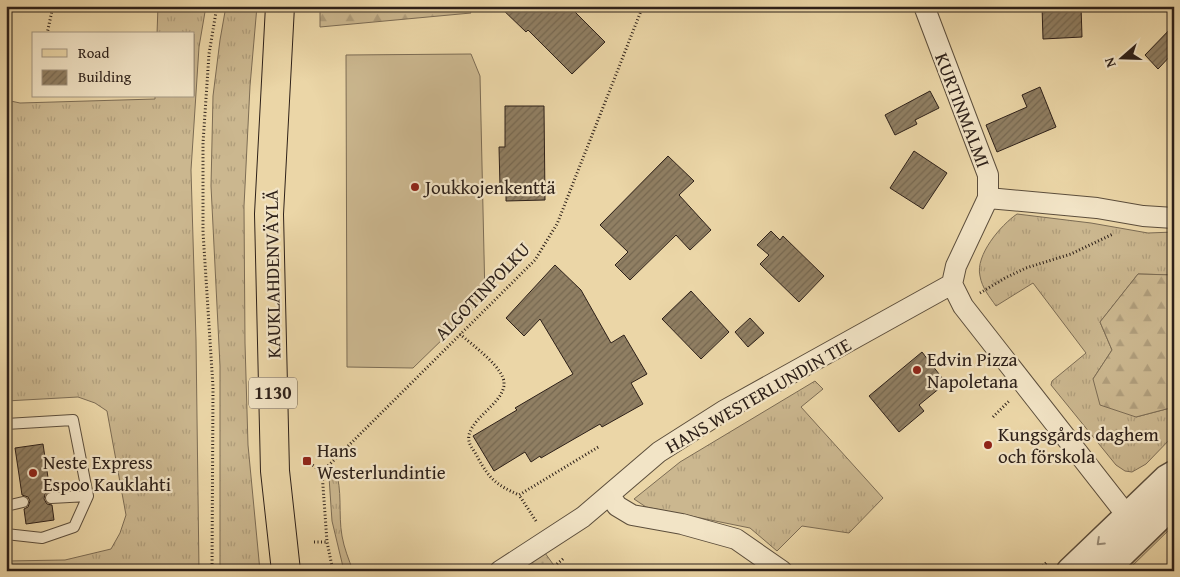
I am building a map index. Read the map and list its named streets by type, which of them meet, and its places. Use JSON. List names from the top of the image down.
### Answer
{
  "streets": {
    "main road": ["KAUKLAHDENVÄYLÄ", "1130"],
    "street": ["KURTINMALMI", "HANS WESTERLUNDIN TIE"],
    "path": ["ALGOTINPOLKU"]
  },
  "crossings": [
    ["KURTINMALMI", "HANS WESTERLUNDIN TIE"]
  ],
  "places": {
    "other": [
      "Joukkojenkenttä",
      "Edvin Pizza Napoletana",
      "Kungsgårds daghem och förskola",
      "Neste Express Espoo Kauklahti"
    ],
    "transit": ["Hans Westerlundintie"]
  },
  "legend": ["Road", "Building"],
  "north": "left"
}
